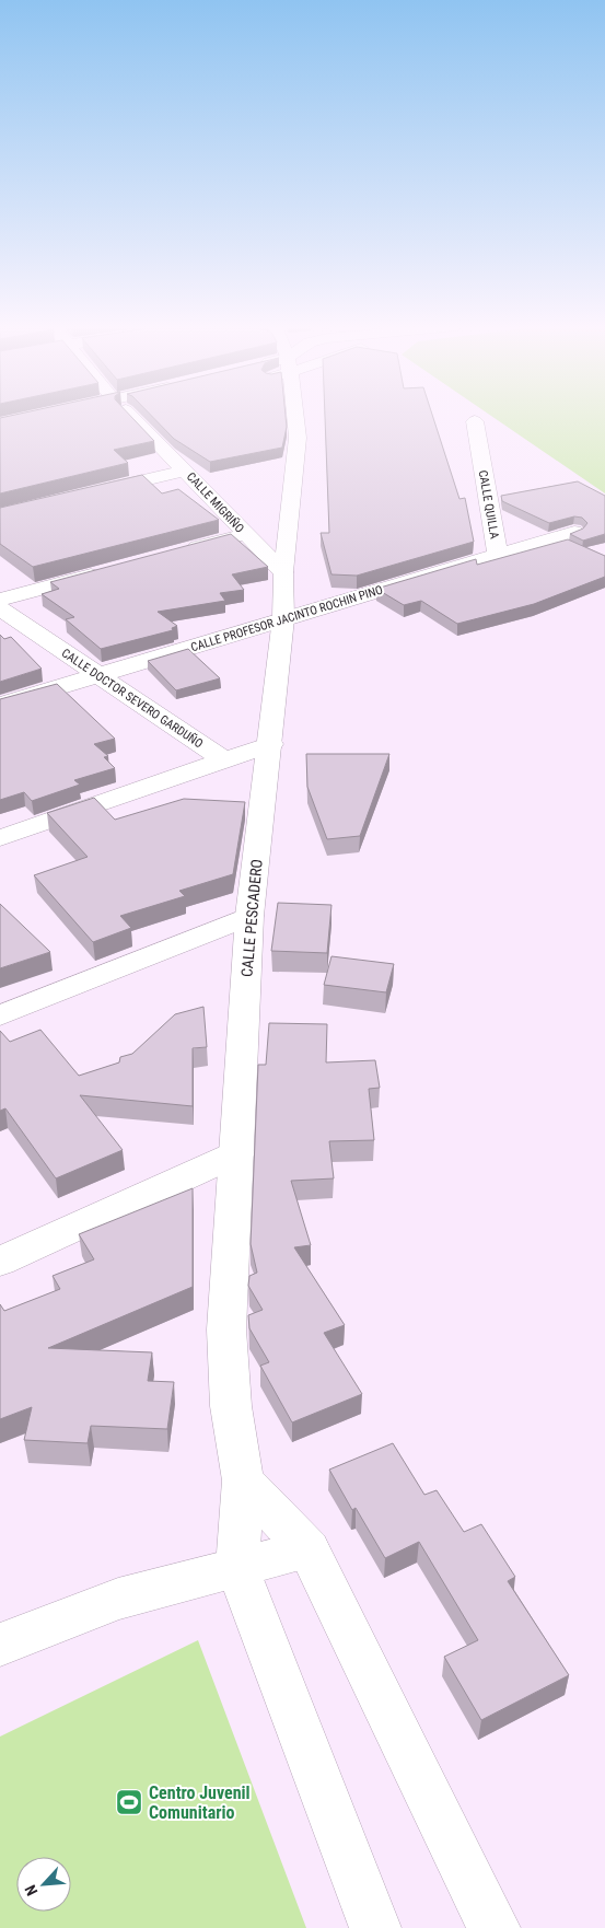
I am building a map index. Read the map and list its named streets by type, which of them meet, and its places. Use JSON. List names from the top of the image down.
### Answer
{
  "streets": {
    "street": [
      "CALLE MIGRIÑO",
      "CALLE QUILLA",
      "CALLE PROFESOR JACINTO ROCHIN PINO",
      "CALLE DOCTOR SEVERO GARDUÑO",
      "CALLE PESCADERO"
    ]
  },
  "crossings": [
    ["CALLE MIGRIÑO", "CALLE PESCADERO"],
    ["CALLE QUILLA", "CALLE PROFESOR JACINTO ROCHIN PINO"],
    ["CALLE PROFESOR JACINTO ROCHIN PINO", "CALLE DOCTOR SEVERO GARDUÑO"],
    ["CALLE PROFESOR JACINTO ROCHIN PINO", "CALLE PESCADERO"]
  ],
  "places": {
    "sports": ["Centro Juvenil Comunitario"]
  },
  "north": "bottom left"
}
